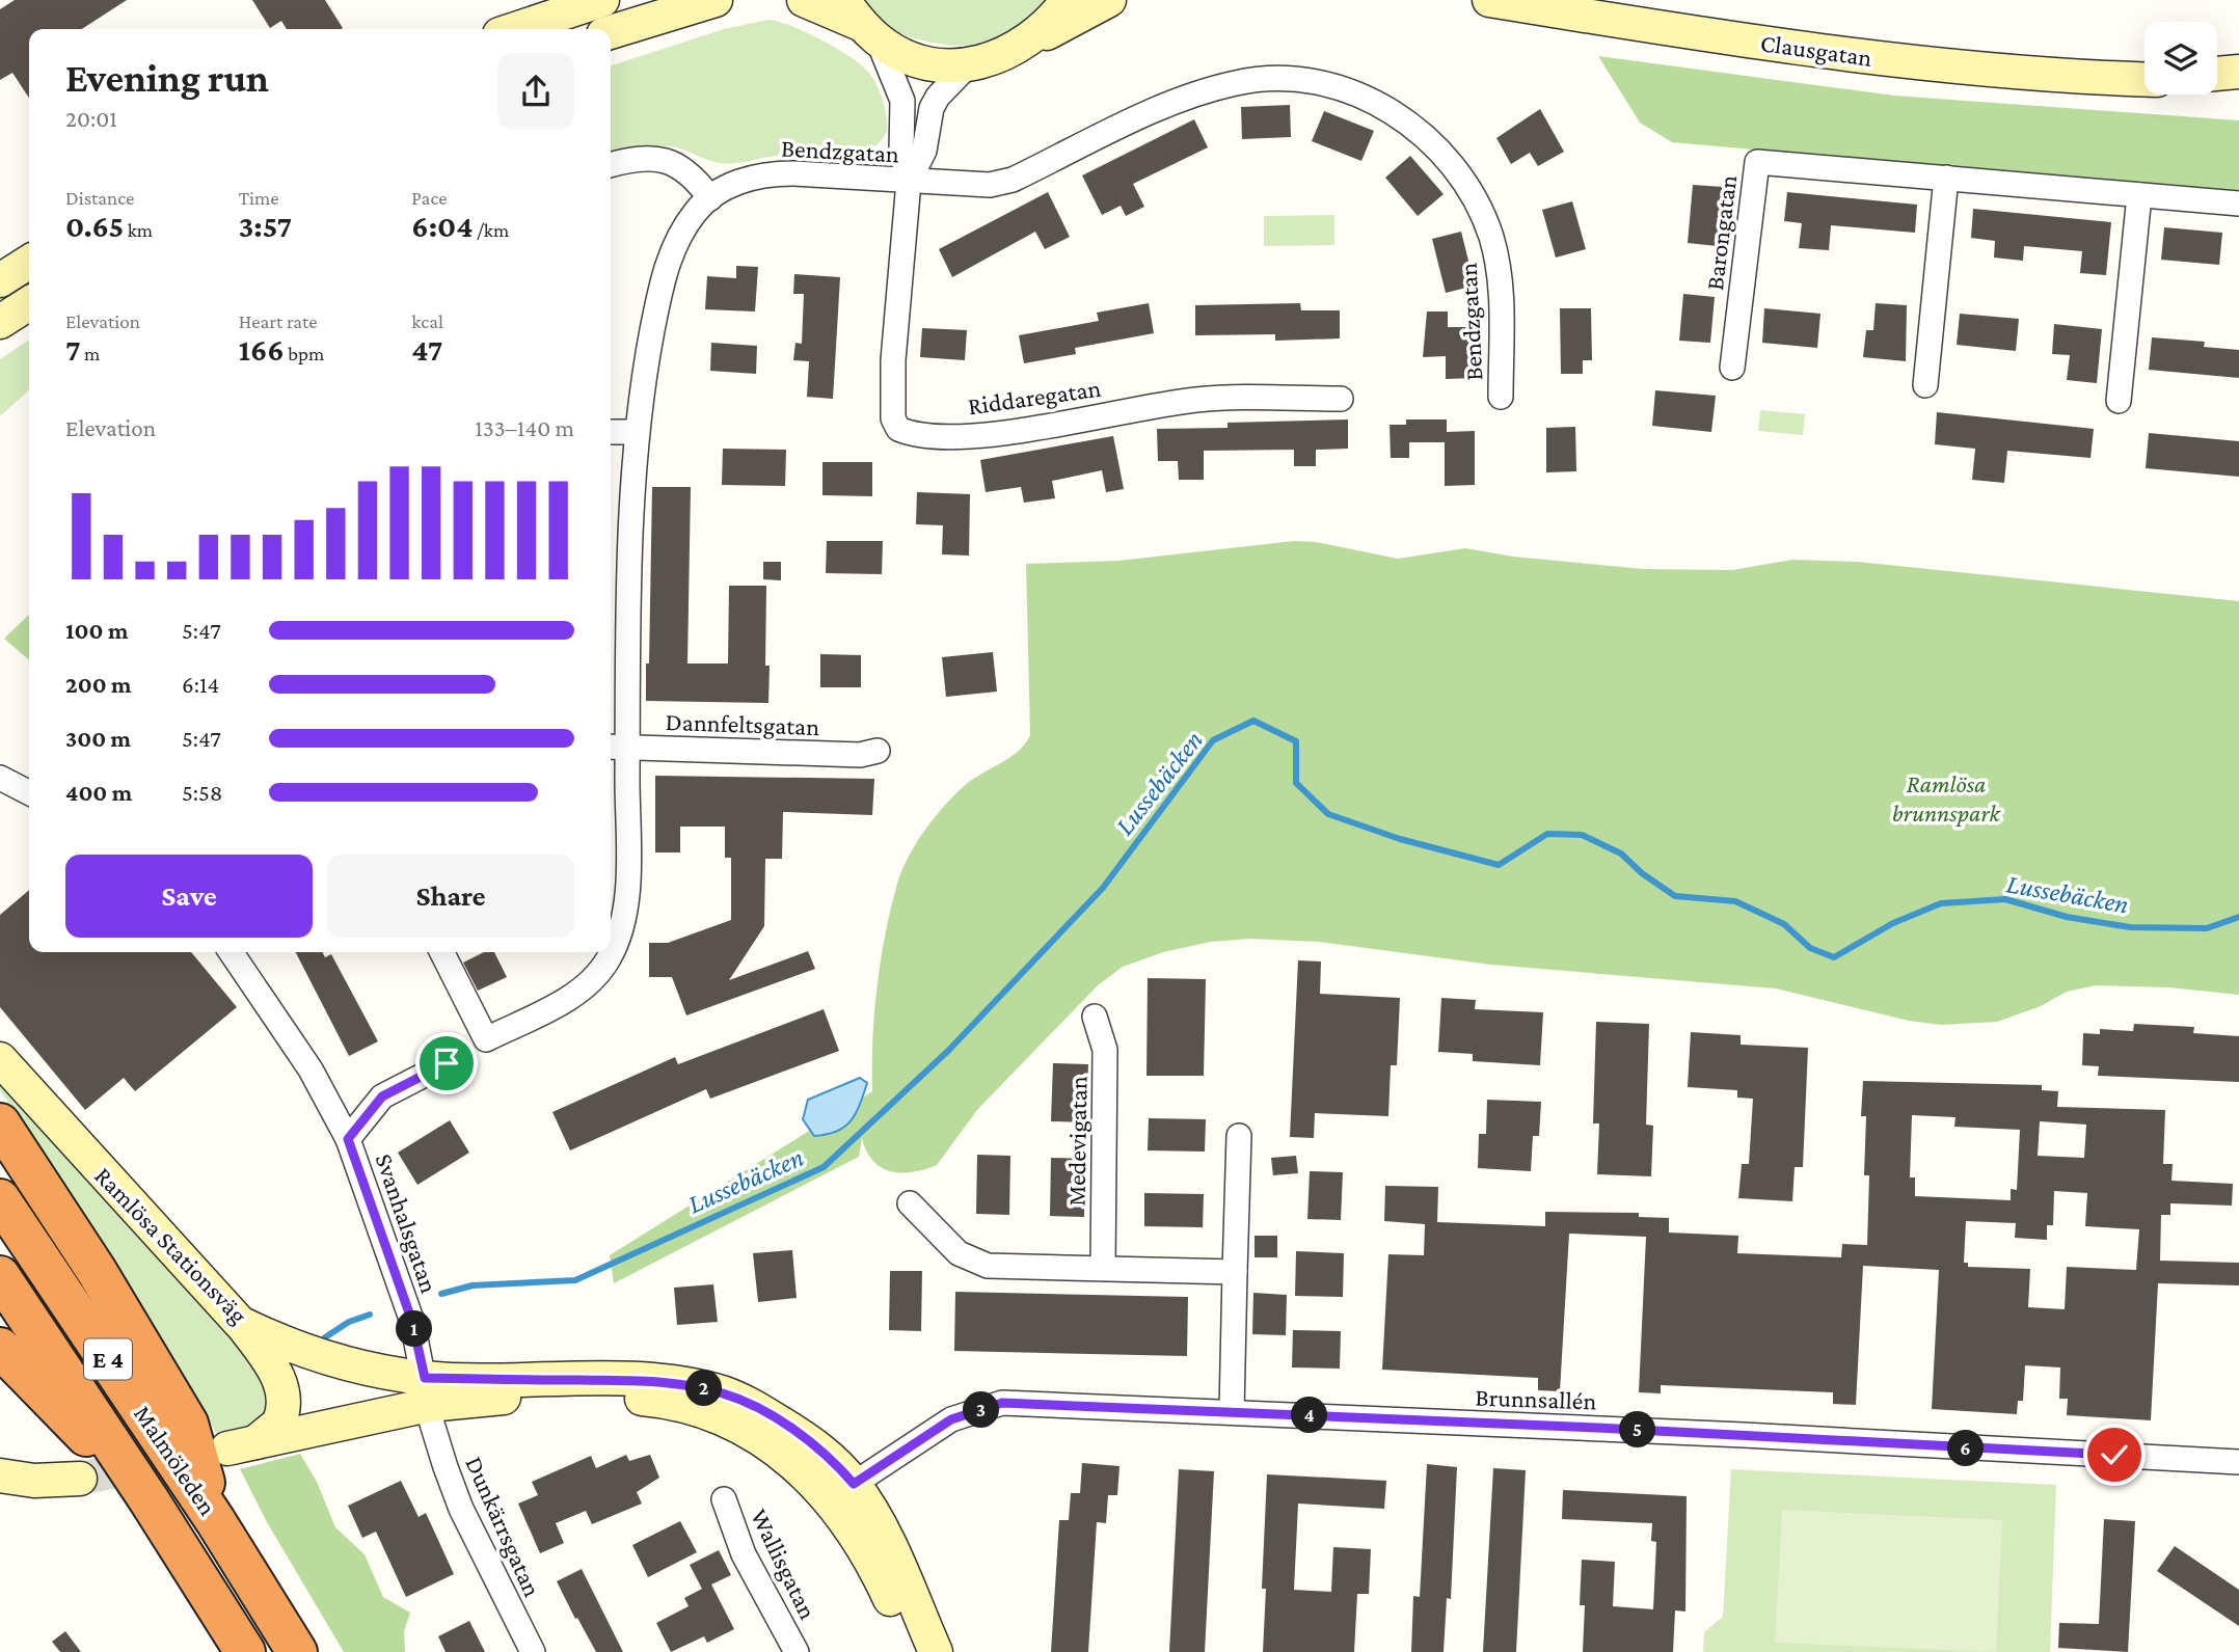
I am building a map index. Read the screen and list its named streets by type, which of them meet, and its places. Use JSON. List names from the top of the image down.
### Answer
{
  "streets": {
    "highway": ["E 4", "Malmöleden"],
    "street": [
      "Clausgatan",
      "Bendzgatan",
      "Barongatan",
      "Riddaregatan",
      "Dannfeltsgatan",
      "Medevigatan",
      "Svanhalsgatan",
      "Ramlösa Stationsväg",
      "Brunnsallén",
      "Dunkärrsgatan",
      "Wallisgatan"
    ]
  },
  "crossings": [
    ["Bendzgatan", "Riddaregatan"],
    ["Bendzgatan", "Dannfeltsgatan"],
    ["Svanhalsgatan", "Ramlösa Stationsväg"],
    ["Svanhalsgatan", "Dunkärrsgatan"],
    ["Ramlösa Stationsväg", "Dunkärrsgatan"]
  ],
  "water": ["Lussebäcken"],
  "parks": ["Ramlösa brunnspark"],
  "page": {
    "heading": ["Evening run", "20:01"],
    "stats": [
      ["Distance", "0.65 km"],
      ["Time", "3:57"],
      ["Pace", "6:04 /km"],
      ["Elevation", "7 m"],
      ["Heart rate", "166 bpm"],
      ["kcal", "47"]
    ],
    "chart": ["Elevation", "133–140 m"],
    "list": [
      {
        "name": "100 m",
        "note": "5:47"
      },
      {
        "name": "200 m",
        "note": "6:14"
      },
      {
        "name": "300 m",
        "note": "5:47"
      },
      {
        "name": "400 m",
        "note": "5:58"
      }
    ],
    "buttons": ["Save", "Share"],
    "pins": [
      "1",
      "2",
      "3",
      "4",
      "5",
      "6"
    ]
  }
}
